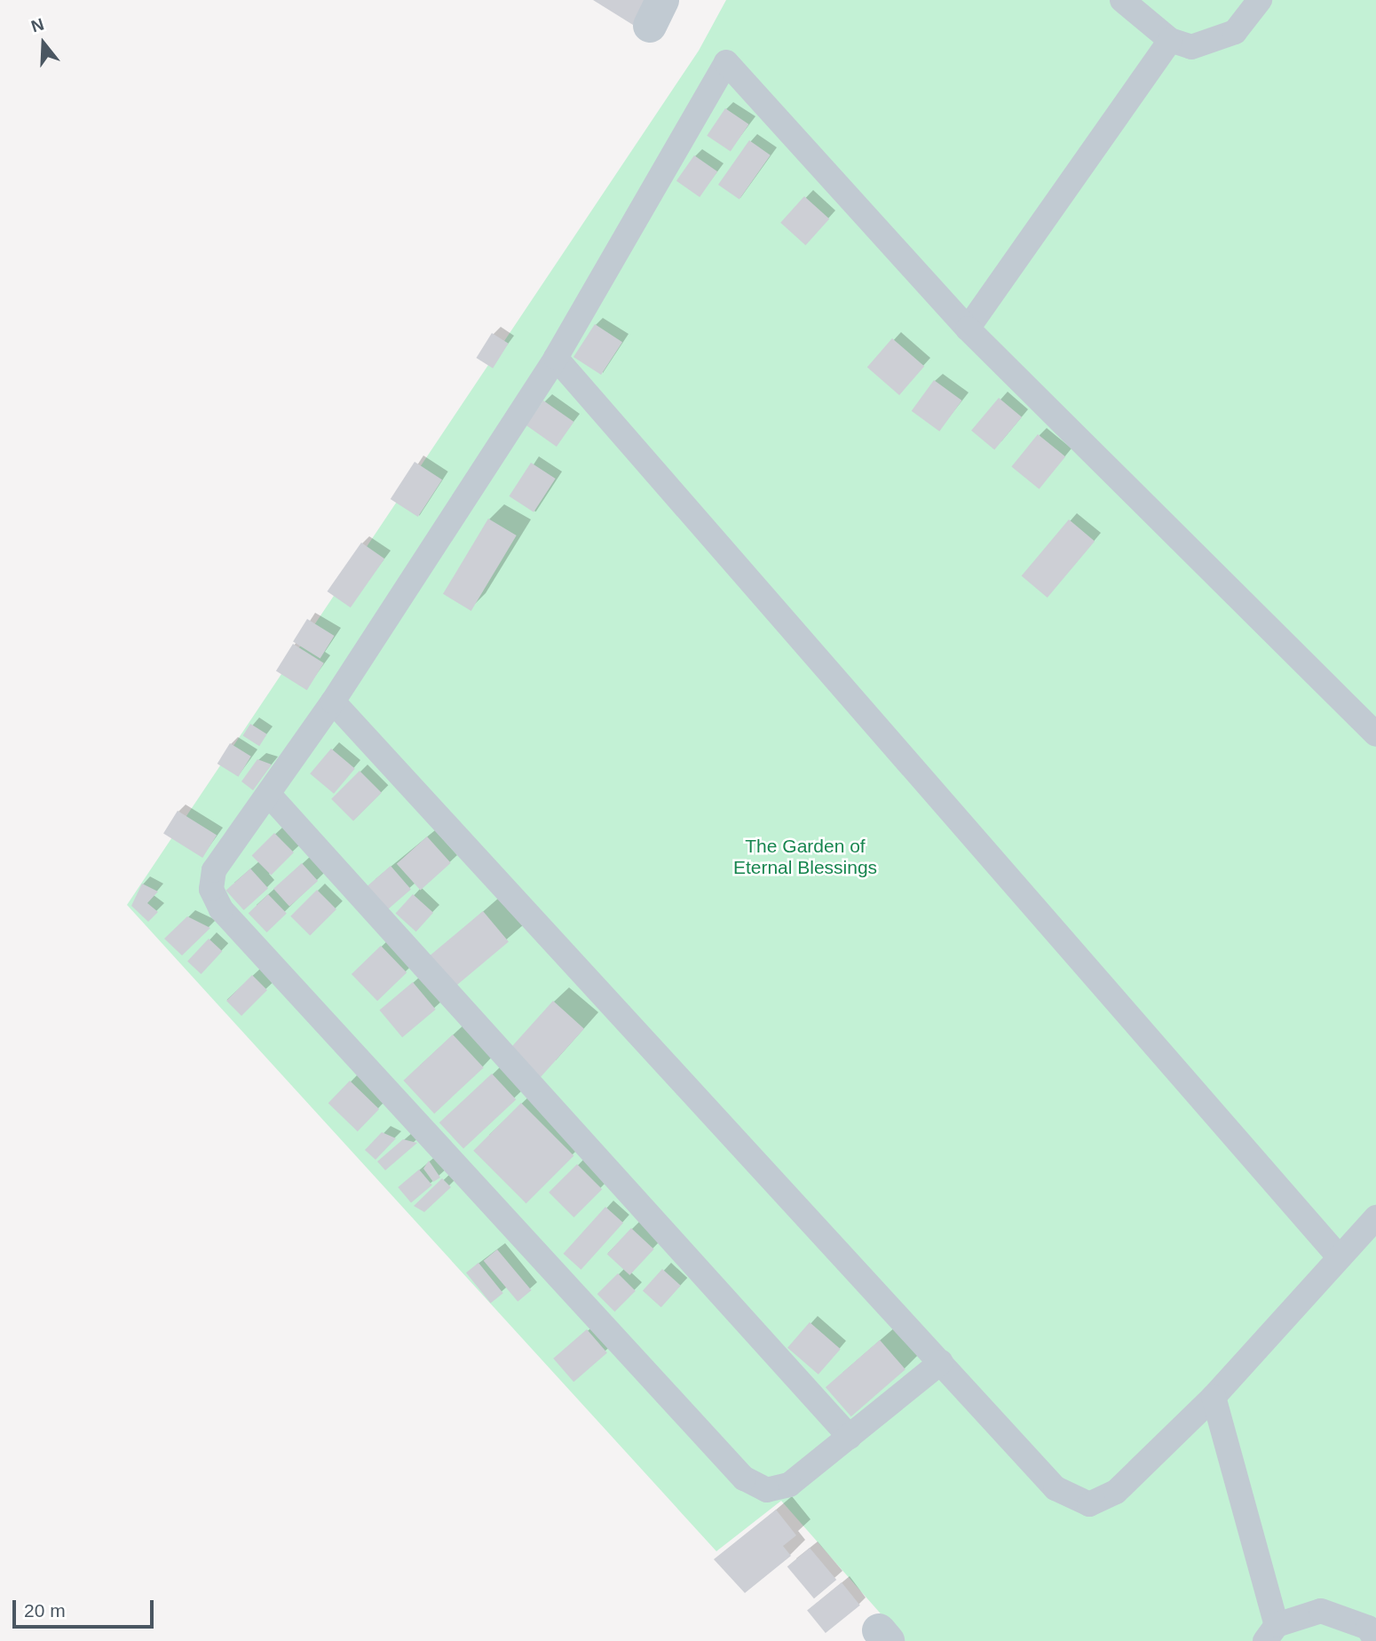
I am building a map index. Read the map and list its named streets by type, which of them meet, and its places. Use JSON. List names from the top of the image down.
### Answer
{
  "parks": ["The Garden of Eternal Blessings"],
  "scale_bar": "20 m",
  "north": "top"
}
